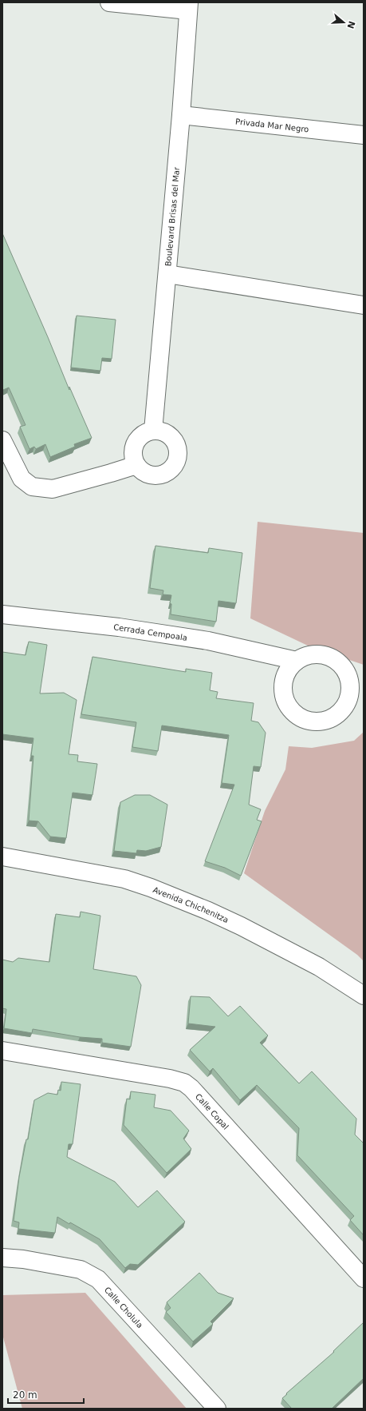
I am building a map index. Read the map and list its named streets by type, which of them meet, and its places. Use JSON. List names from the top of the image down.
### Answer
{
  "streets": {
    "street": [
      "Privada Mar Negro",
      "Boulevard Brisas del Mar",
      "Cerrada Cempoala",
      "Avenida Chichenitza",
      "Calle Copal",
      "Calle Cholula"
    ]
  },
  "crossings": [
    ["Privada Mar Negro", "Boulevard Brisas del Mar"]
  ],
  "scale_bar": "20 m",
  "north": "right"
}
